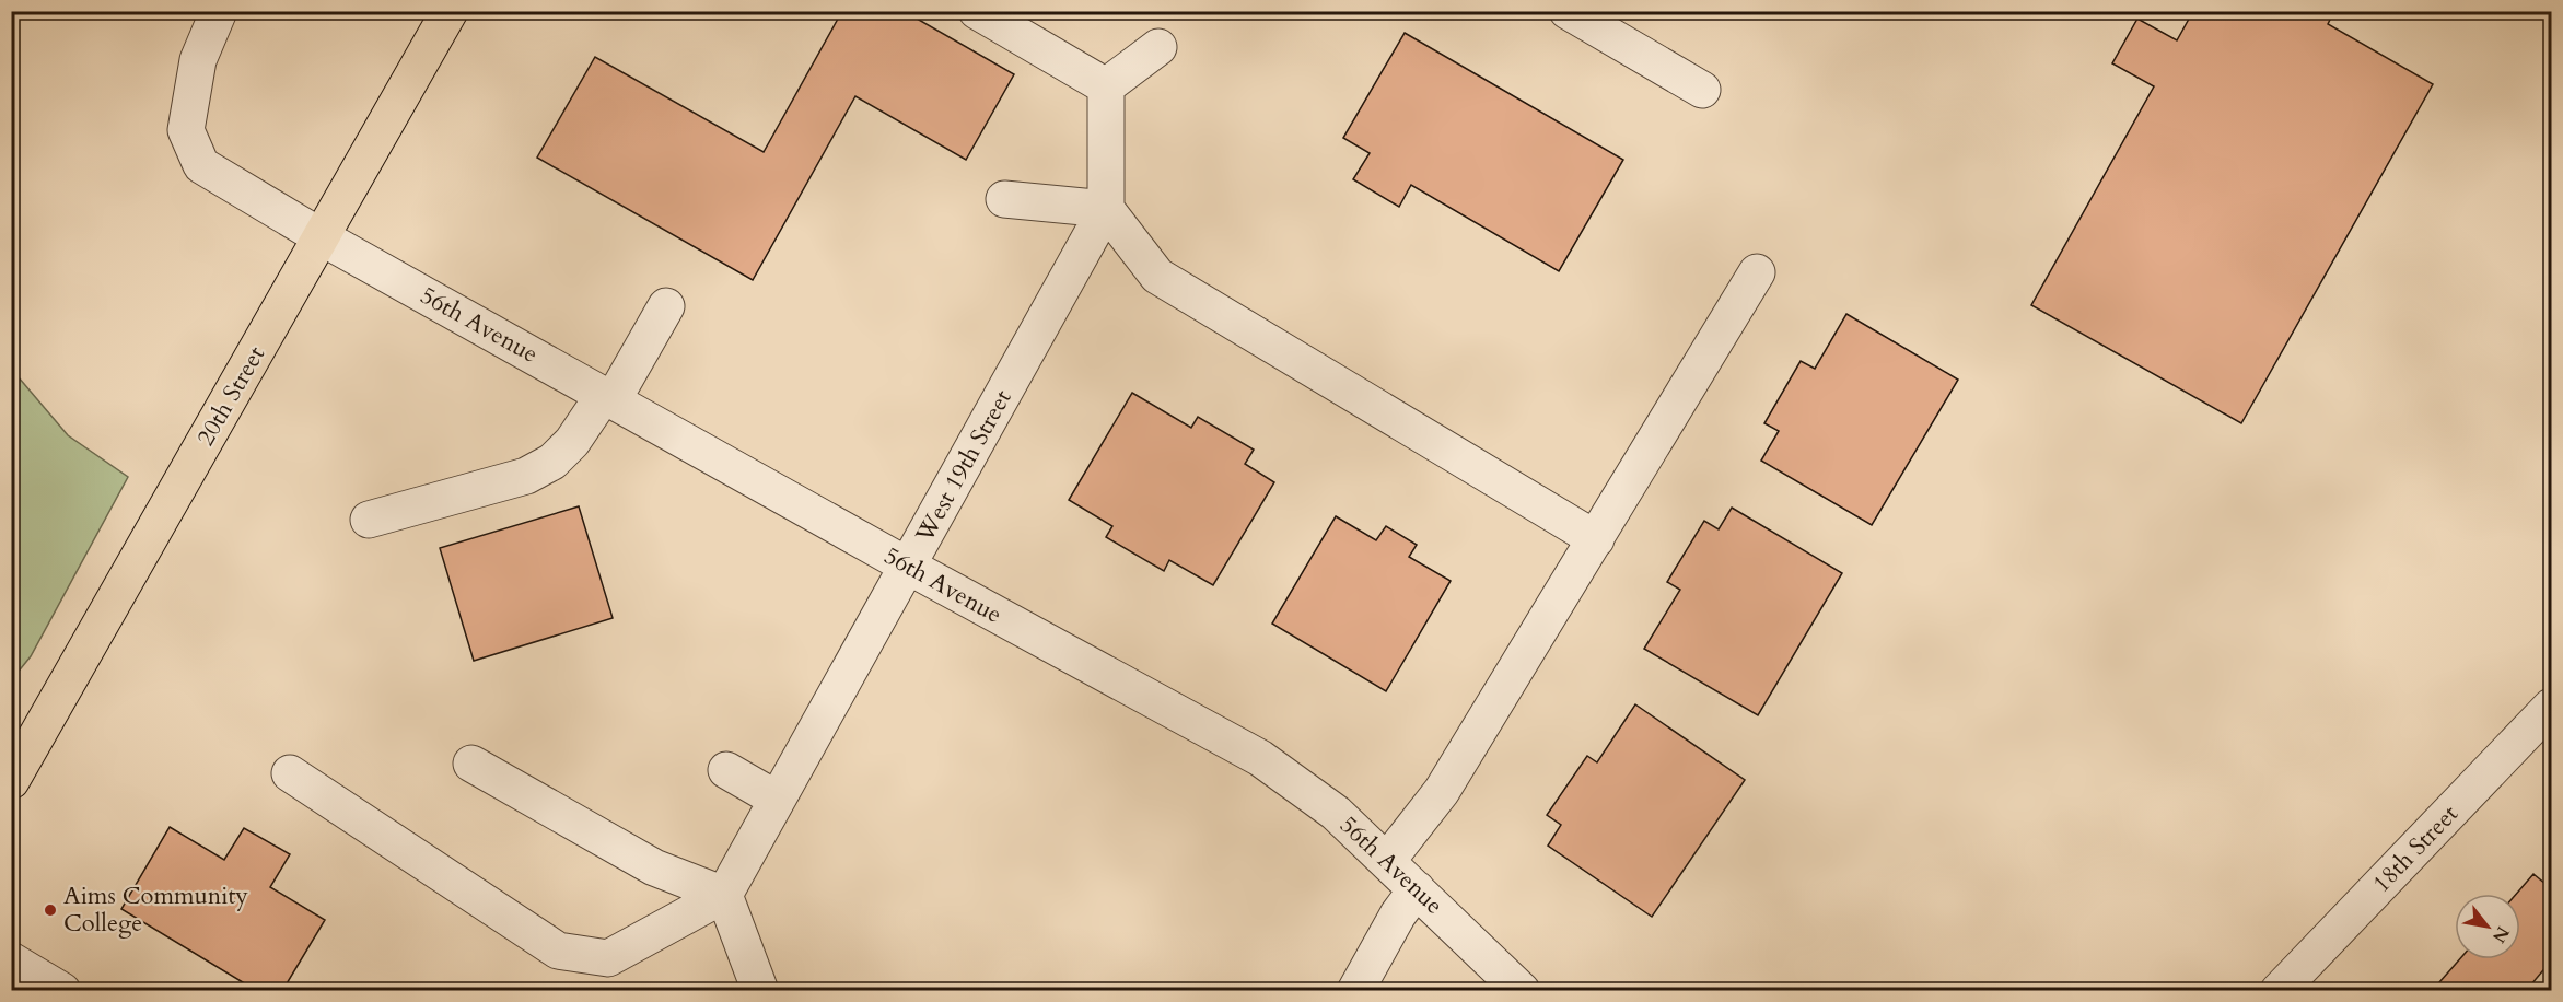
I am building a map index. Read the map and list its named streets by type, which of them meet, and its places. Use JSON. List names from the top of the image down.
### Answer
{
  "streets": {
    "main road": ["20th Street"],
    "street": ["56th Avenue", "West 19th Street", "18th Street"]
  },
  "crossings": [
    ["56th Avenue", "20th Street"],
    ["56th Avenue", "West 19th Street"]
  ],
  "places": ["Aims Community College"],
  "north": "bottom right"
}
